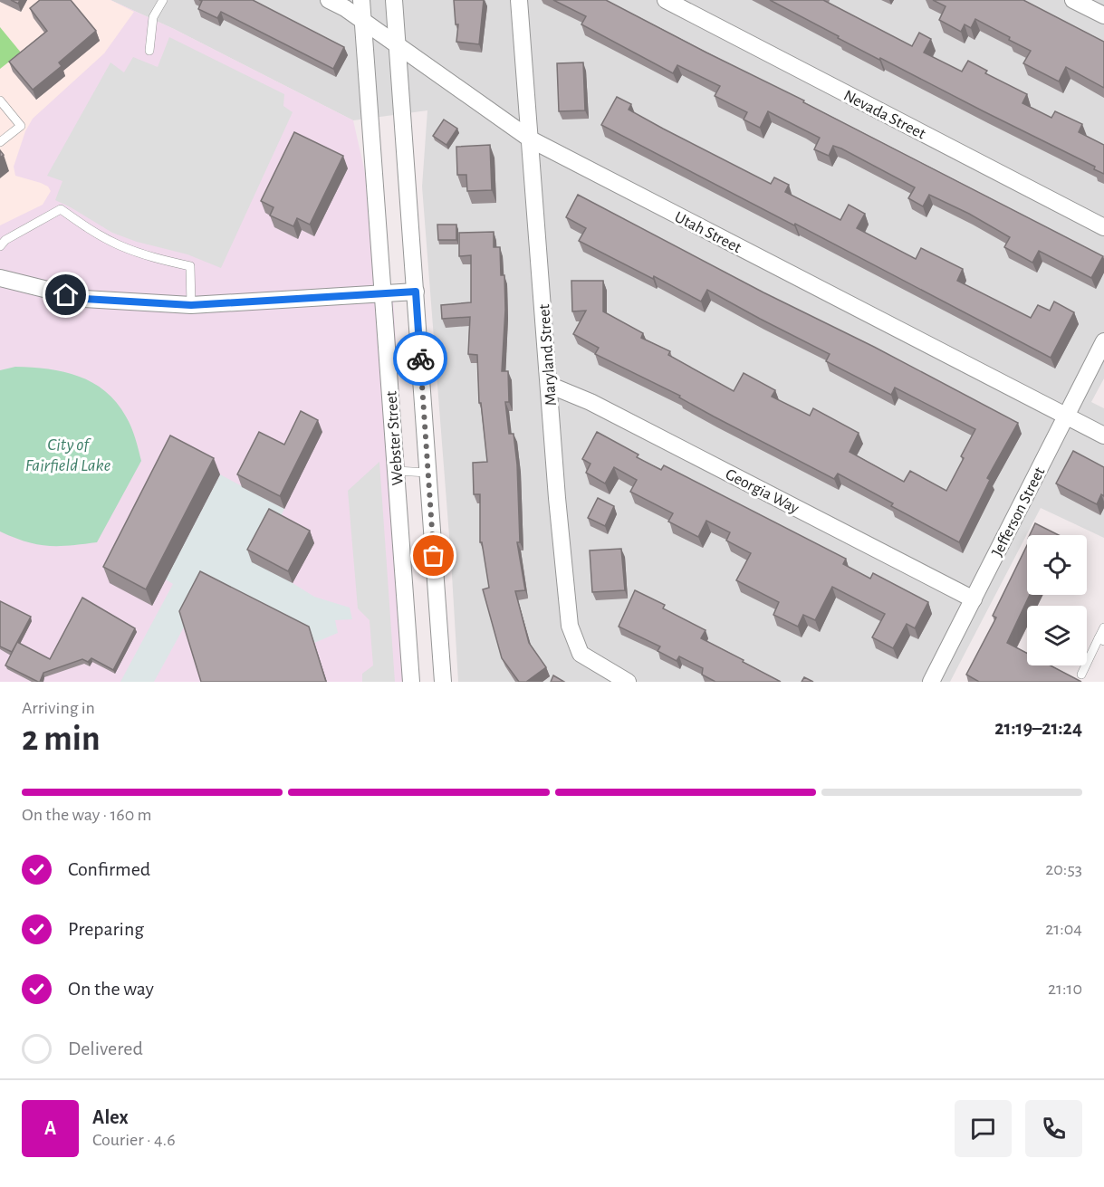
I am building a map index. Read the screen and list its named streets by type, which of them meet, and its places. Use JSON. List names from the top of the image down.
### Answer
{
  "streets": {
    "street": [
      "Nevada Street",
      "Utah Street",
      "Maryland Street",
      "Webster Street",
      "Georgia Way",
      "Jefferson Street"
    ]
  },
  "crossings": [
    ["Utah Street", "Maryland Street"],
    ["Utah Street", "Webster Street"],
    ["Utah Street", "Jefferson Street"],
    ["Maryland Street", "Georgia Way"],
    ["Georgia Way", "Jefferson Street"]
  ],
  "water": ["City of Fairfield Lake"],
  "page": {
    "heading": ["2 min", "Arriving in", "21:19–21:24"],
    "panel": ["Alex", "Courier · 4.6"],
    "bar": "On the way · 160 m",
    "list": [
      ["Confirmed", "20:53"],
      ["Preparing", "21:04"],
      ["On the way", "21:10"],
      "Delivered"
    ],
    "round": "A"
  }
}
